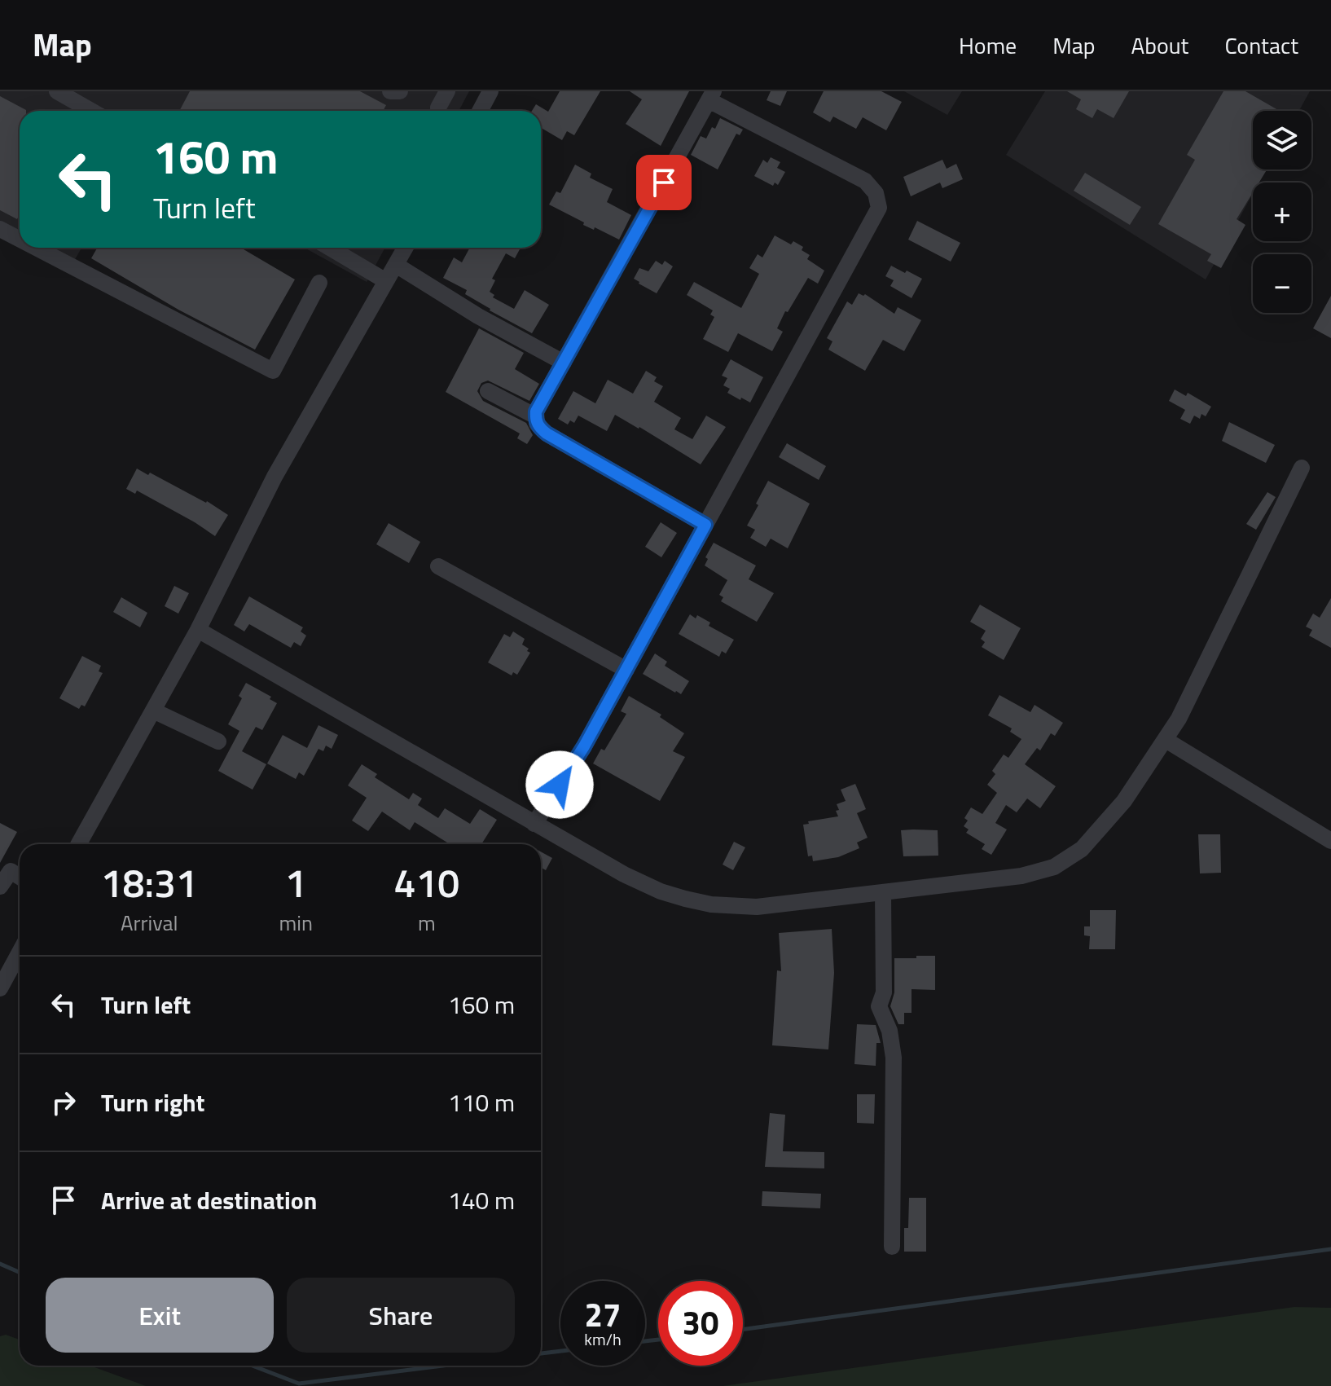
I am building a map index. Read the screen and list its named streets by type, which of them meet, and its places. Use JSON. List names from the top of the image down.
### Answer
{
  "page": {
    "header": "Map",
    "nav": [
      "Home",
      "Map",
      "About",
      "Contact"
    ],
    "map_buttons": ["+", "−"],
    "turn": ["160 m", "Turn left"],
    "eta": [
      "18:31",
      "Arrival",
      "1",
      "min",
      "410",
      "m"
    ],
    "list": [
      {
        "name": "Turn left",
        "value": "160 m"
      },
      {
        "name": "Turn right",
        "value": "110 m"
      },
      {
        "name": "Arrive at destination",
        "value": "140 m"
      }
    ],
    "buttons": ["Exit", "Share"],
    "speed": "27 km/h",
    "limit": "30"
  }
}
